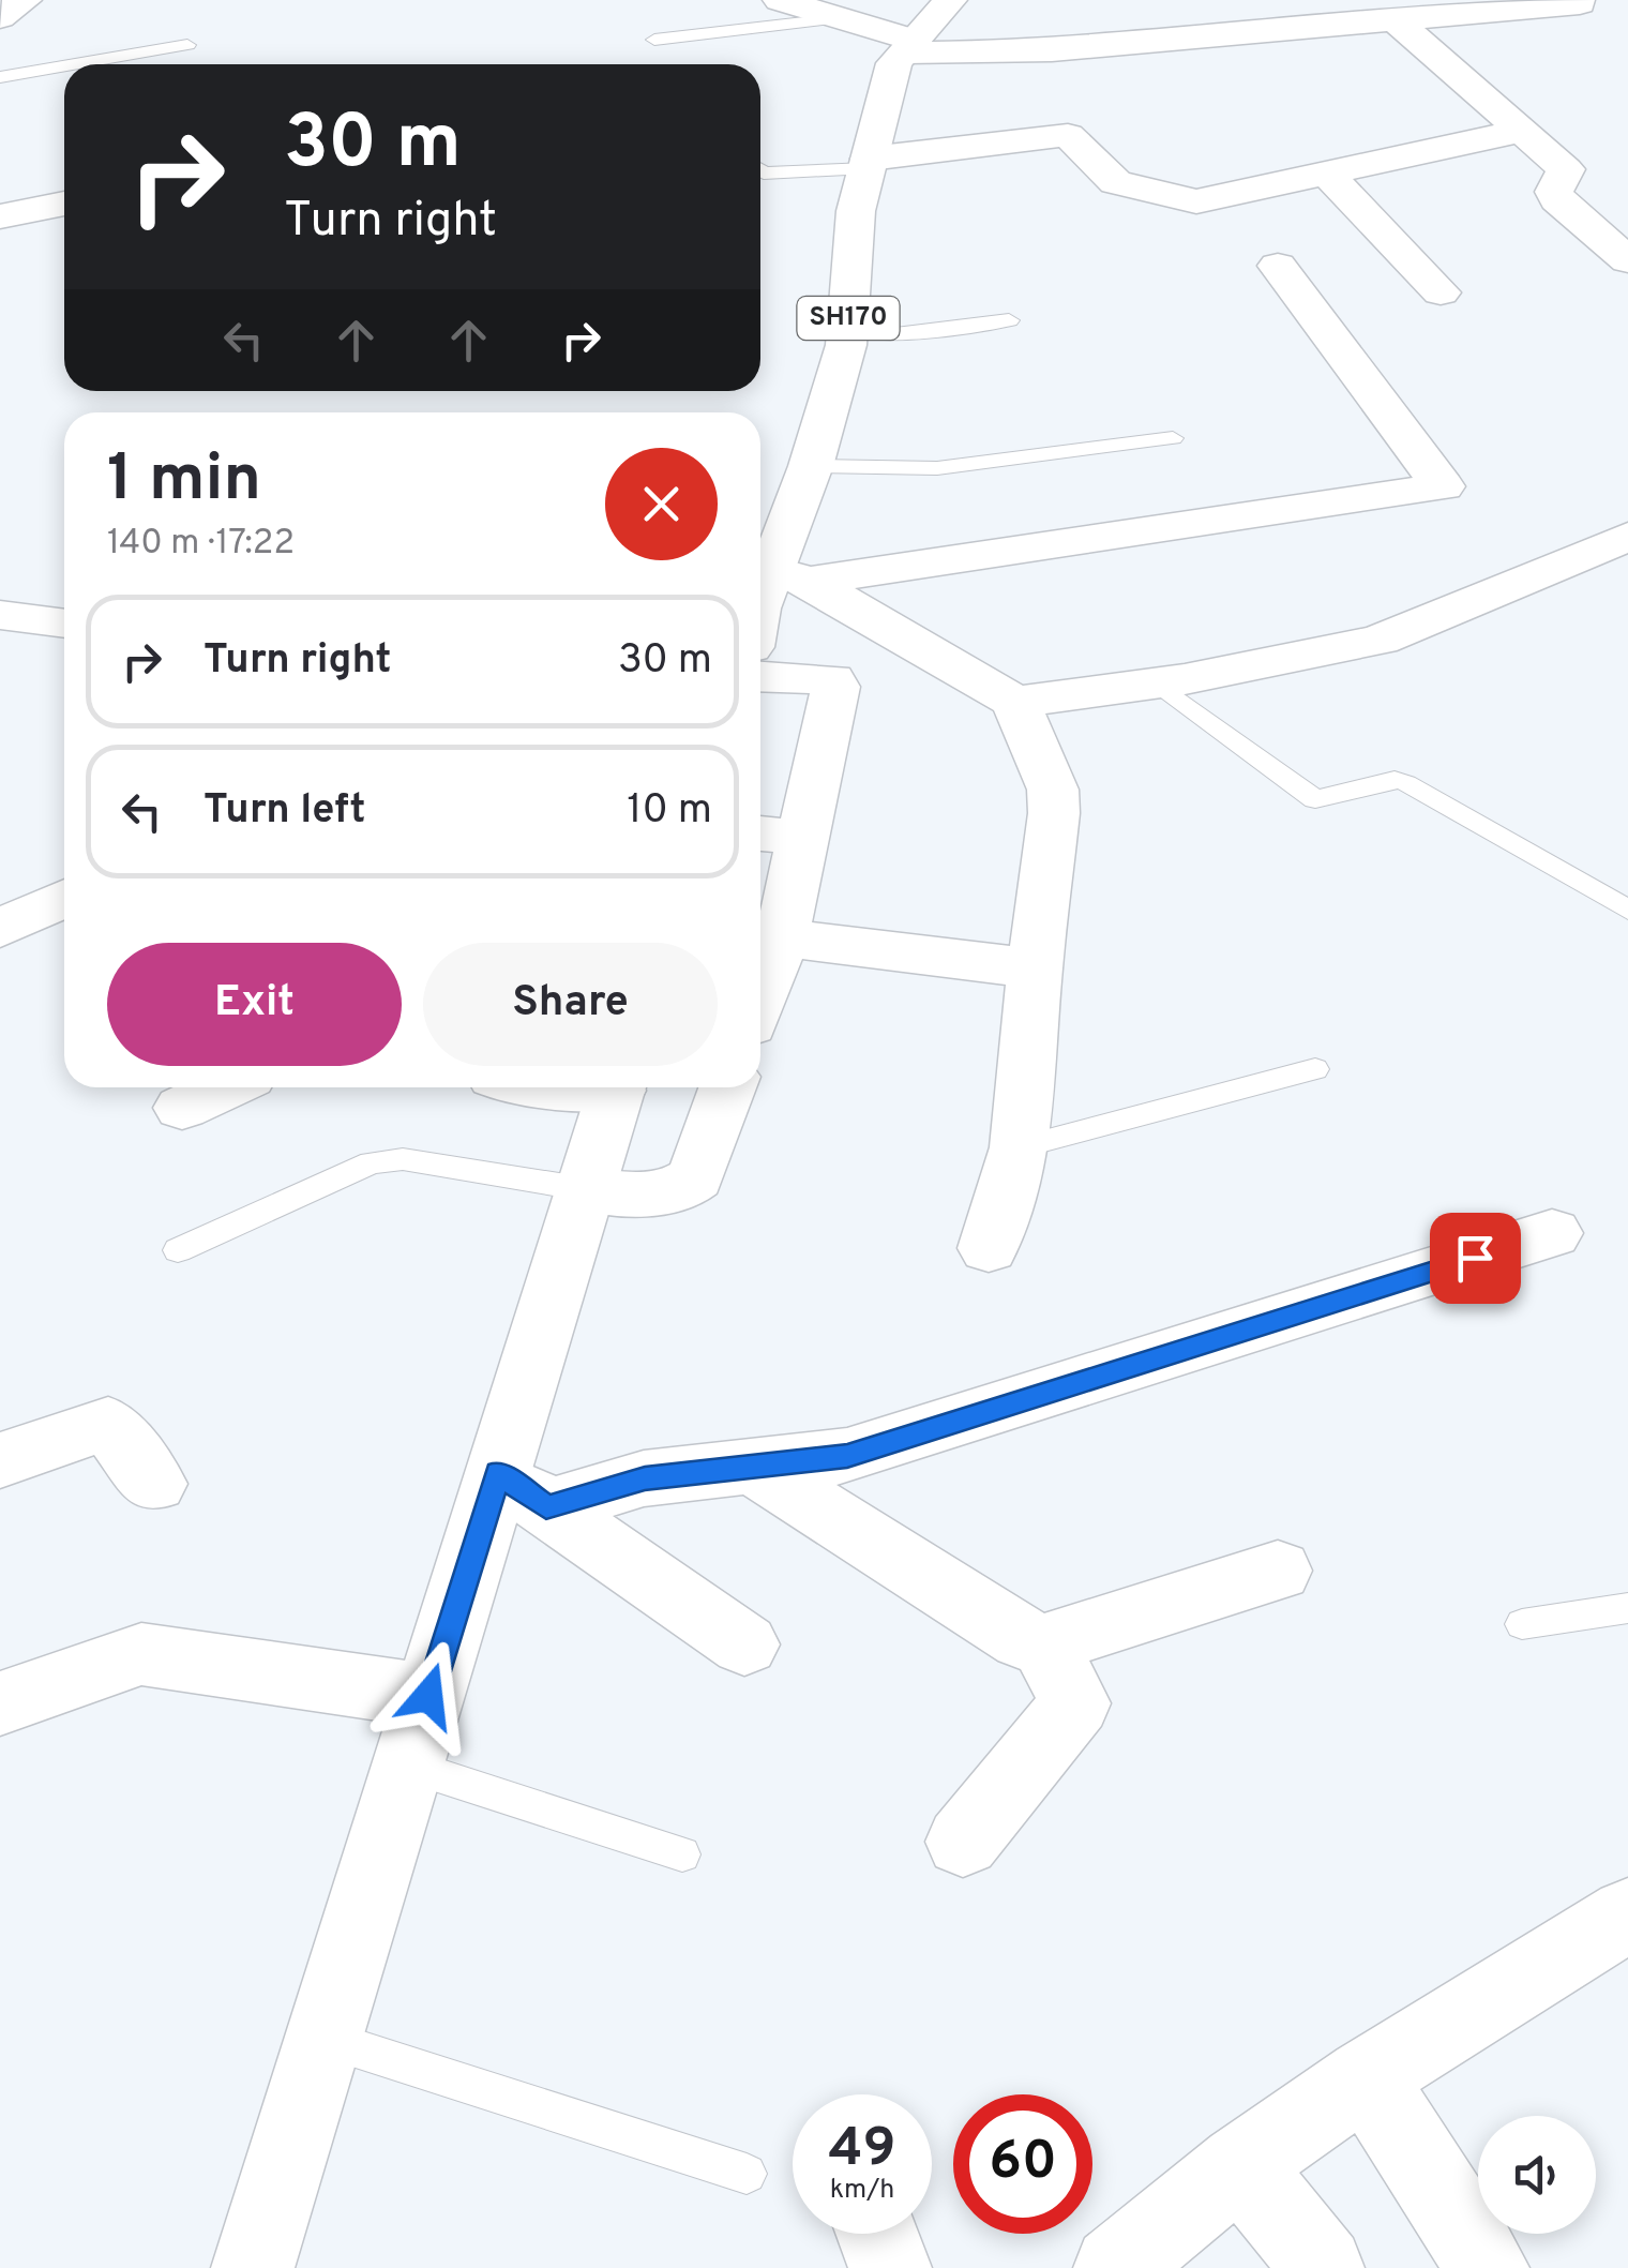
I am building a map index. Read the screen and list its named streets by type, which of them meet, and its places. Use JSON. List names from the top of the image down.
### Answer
{
  "streets": {
    "street": ["SH170"]
  },
  "page": {
    "turn": ["30 m", "Turn right"],
    "heading": ["1 min", "140 m · 17:22"],
    "list": [
      {
        "name": "Turn right",
        "value": "30 m"
      },
      {
        "name": "Turn left",
        "value": "10 m"
      }
    ],
    "buttons": ["Exit", "Share"],
    "speed": "49 km/h",
    "limit": "60"
  }
}
